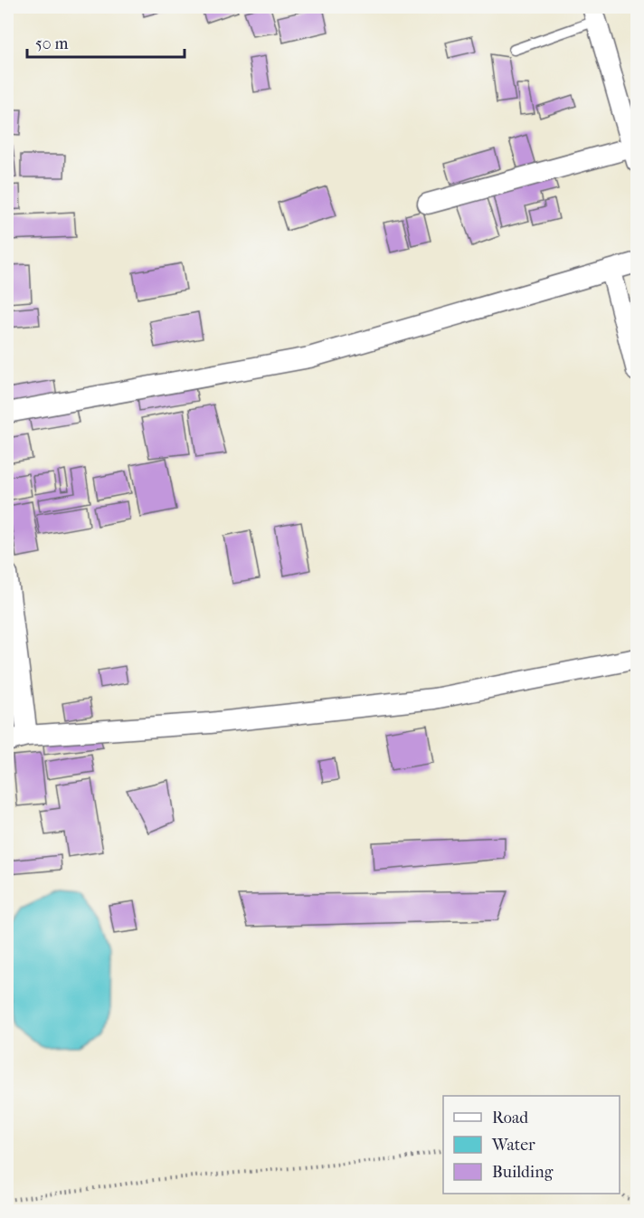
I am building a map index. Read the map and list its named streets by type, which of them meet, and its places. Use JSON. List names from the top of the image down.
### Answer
{
  "legend": ["Road", "Water", "Building"],
  "scale_bar": "50 m"
}
